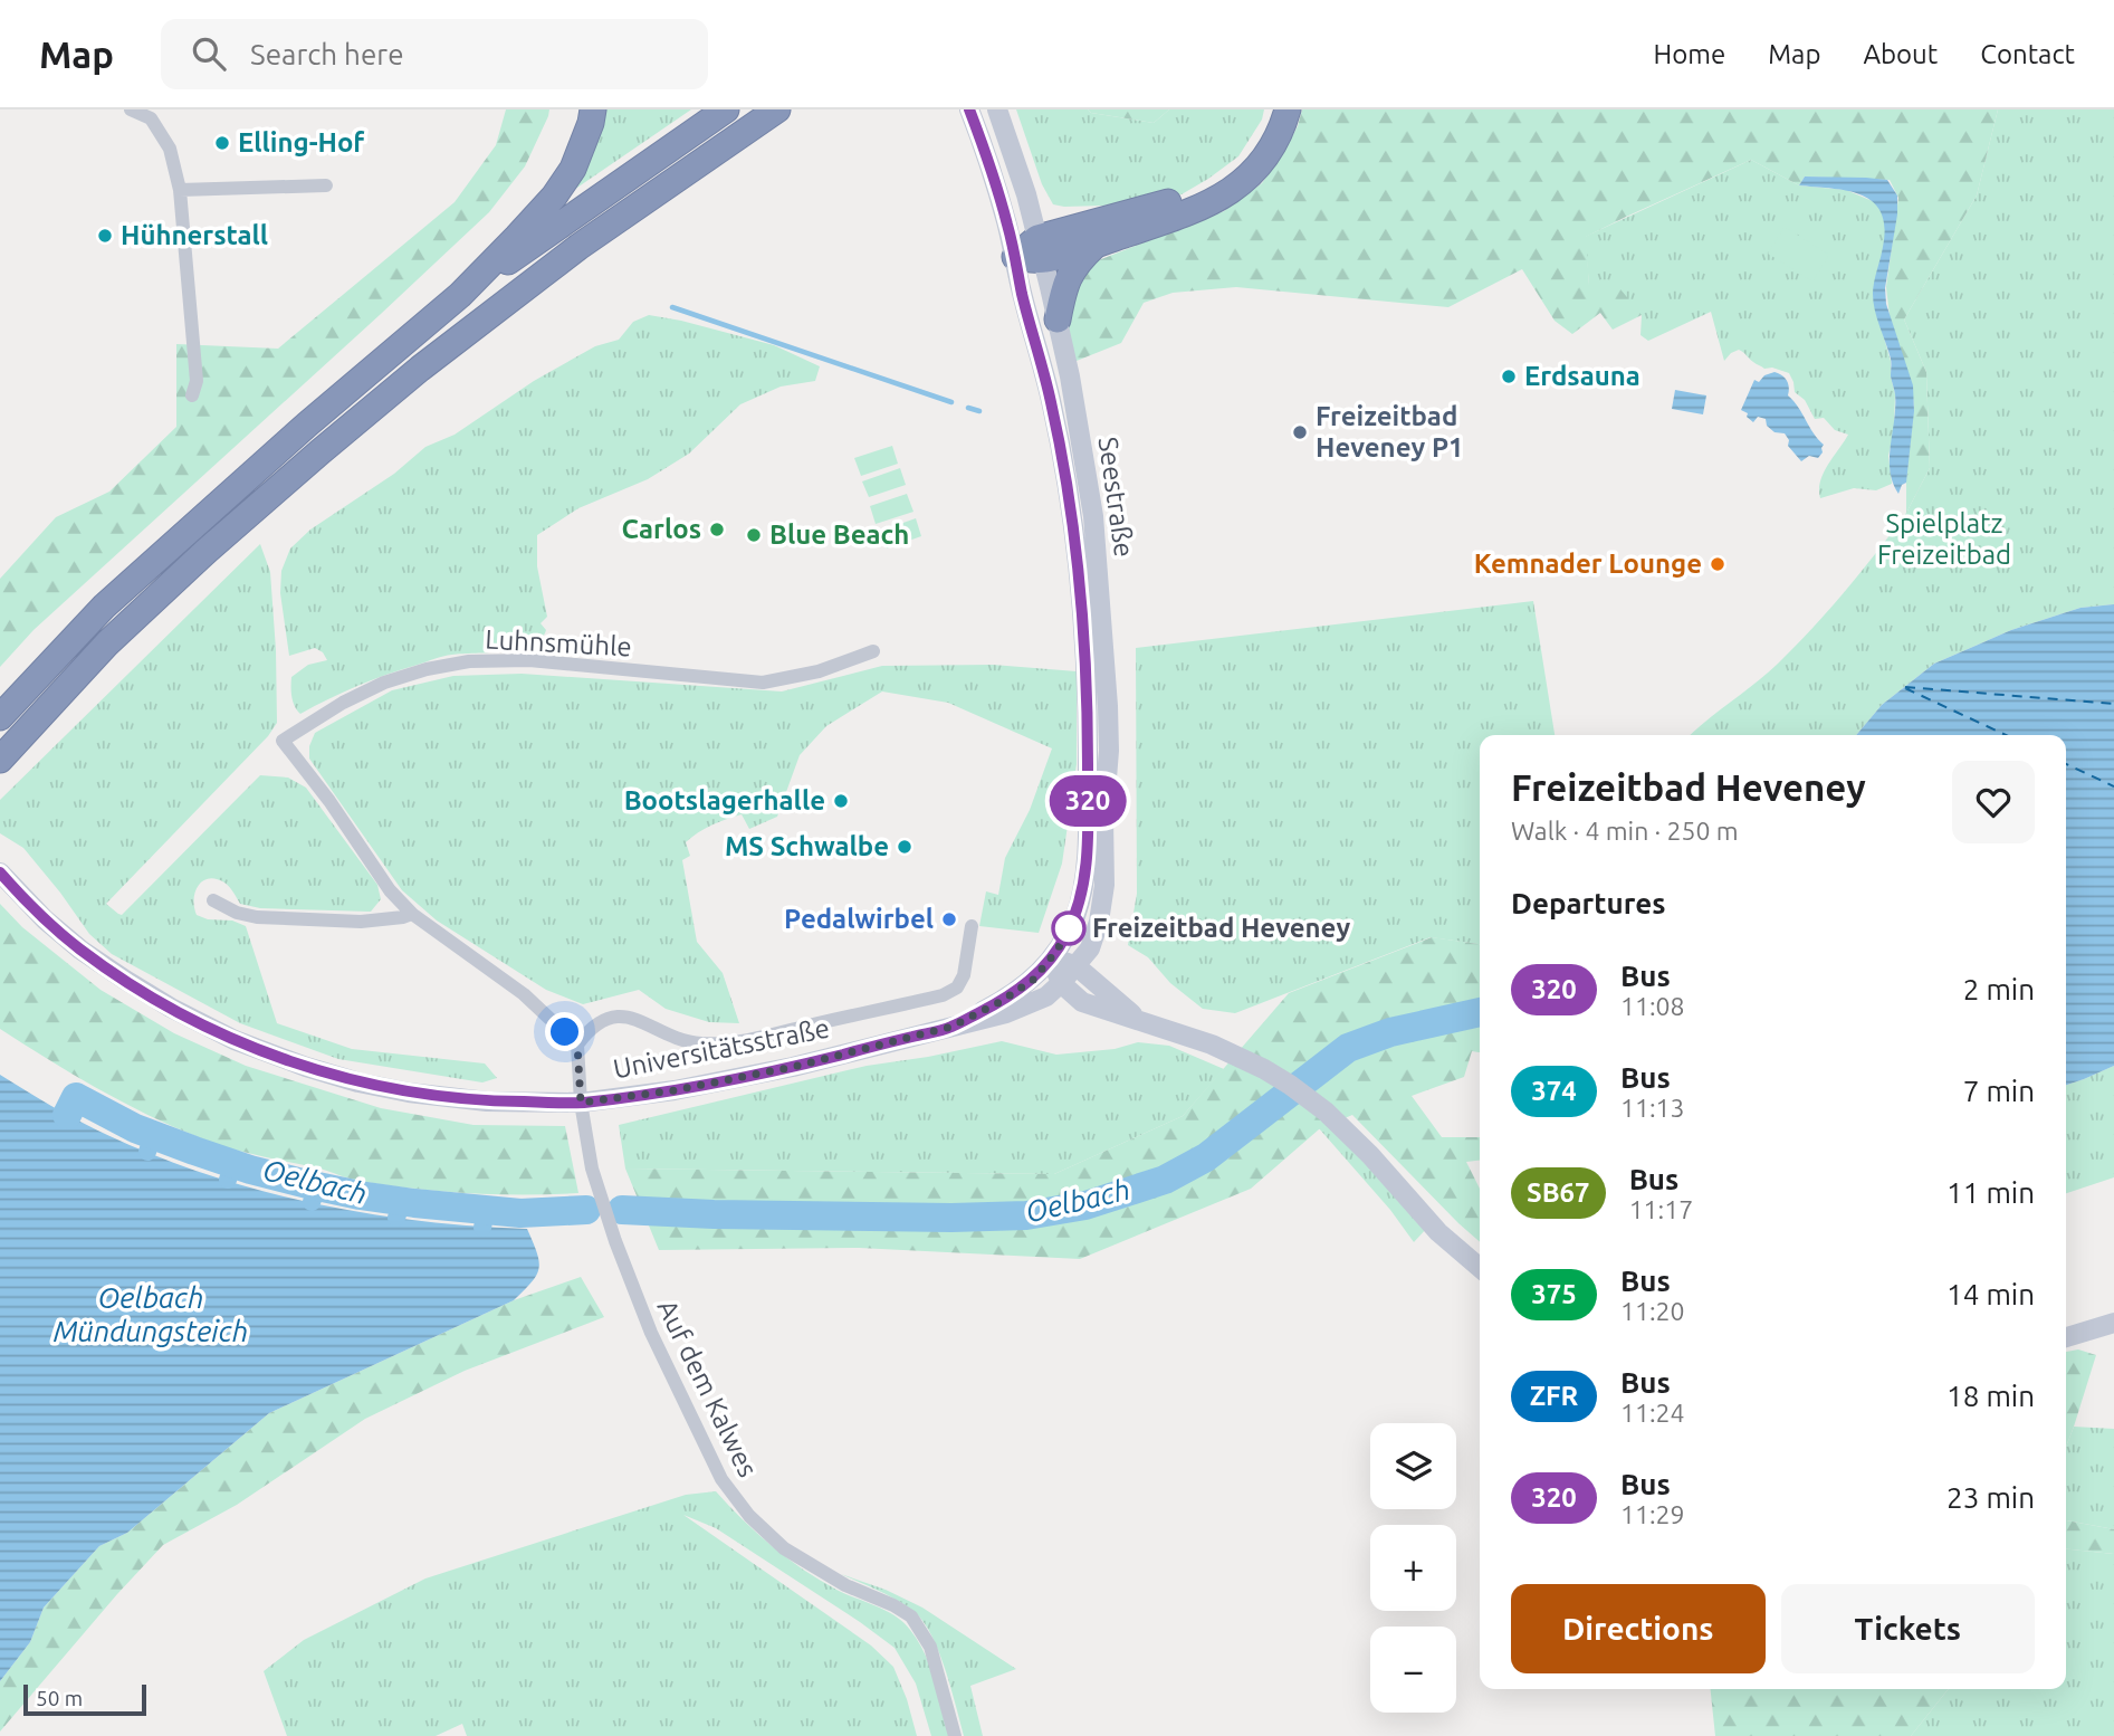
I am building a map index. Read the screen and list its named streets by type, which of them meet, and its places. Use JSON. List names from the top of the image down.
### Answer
{
  "streets": {
    "street": [
      "Seestraße",
      "Luhnsmühle",
      "Universitätsstraße",
      "Auf dem Kalwes"
    ]
  },
  "crossings": [
    ["Seestraße", "Universitätsstraße"],
    ["Universitätsstraße", "Auf dem Kalwes"]
  ],
  "water": ["Oelbach", "Oelbach Mündungsteich"],
  "parks": ["Spielplatz Freizeitbad"],
  "places": [
    "Elling-Hof",
    "Hühnerstall",
    "Erdsauna",
    "Freizeitbad Heveney P1",
    "Carlos",
    "Blue Beach",
    "Kemnader Lounge",
    "Bootslagerhalle",
    "MS Schwalbe",
    "Pedalwirbel",
    "Freizeitbad Heveney"
  ],
  "lines": ["bus line 320"],
  "scale_bar": "50 m",
  "page": {
    "header": "Map",
    "search": "Search here",
    "nav": [
      "Home",
      "Map",
      "About",
      "Contact"
    ],
    "on_map": "320",
    "heading": [
      ["Freizeitbad Heveney", "Walk · 4 min · 250 m"],
      "Departures"
    ],
    "list": [
      {
        "mark": "320",
        "name": "Bus",
        "note": "11:08",
        "value": "2 min"
      },
      {
        "mark": "374",
        "name": "Bus",
        "note": "11:13",
        "value": "7 min"
      },
      {
        "mark": "SB67",
        "name": "Bus",
        "note": "11:17",
        "value": "11 min"
      },
      {
        "mark": "375",
        "name": "Bus",
        "note": "11:20",
        "value": "14 min"
      },
      {
        "mark": "ZFR",
        "name": "Bus",
        "note": "11:24",
        "value": "18 min"
      },
      {
        "mark": "320",
        "name": "Bus",
        "note": "11:29",
        "value": "23 min"
      }
    ],
    "map_buttons": ["+", "−"],
    "buttons": ["Directions", "Tickets"],
    "scale": "50 m"
  }
}
